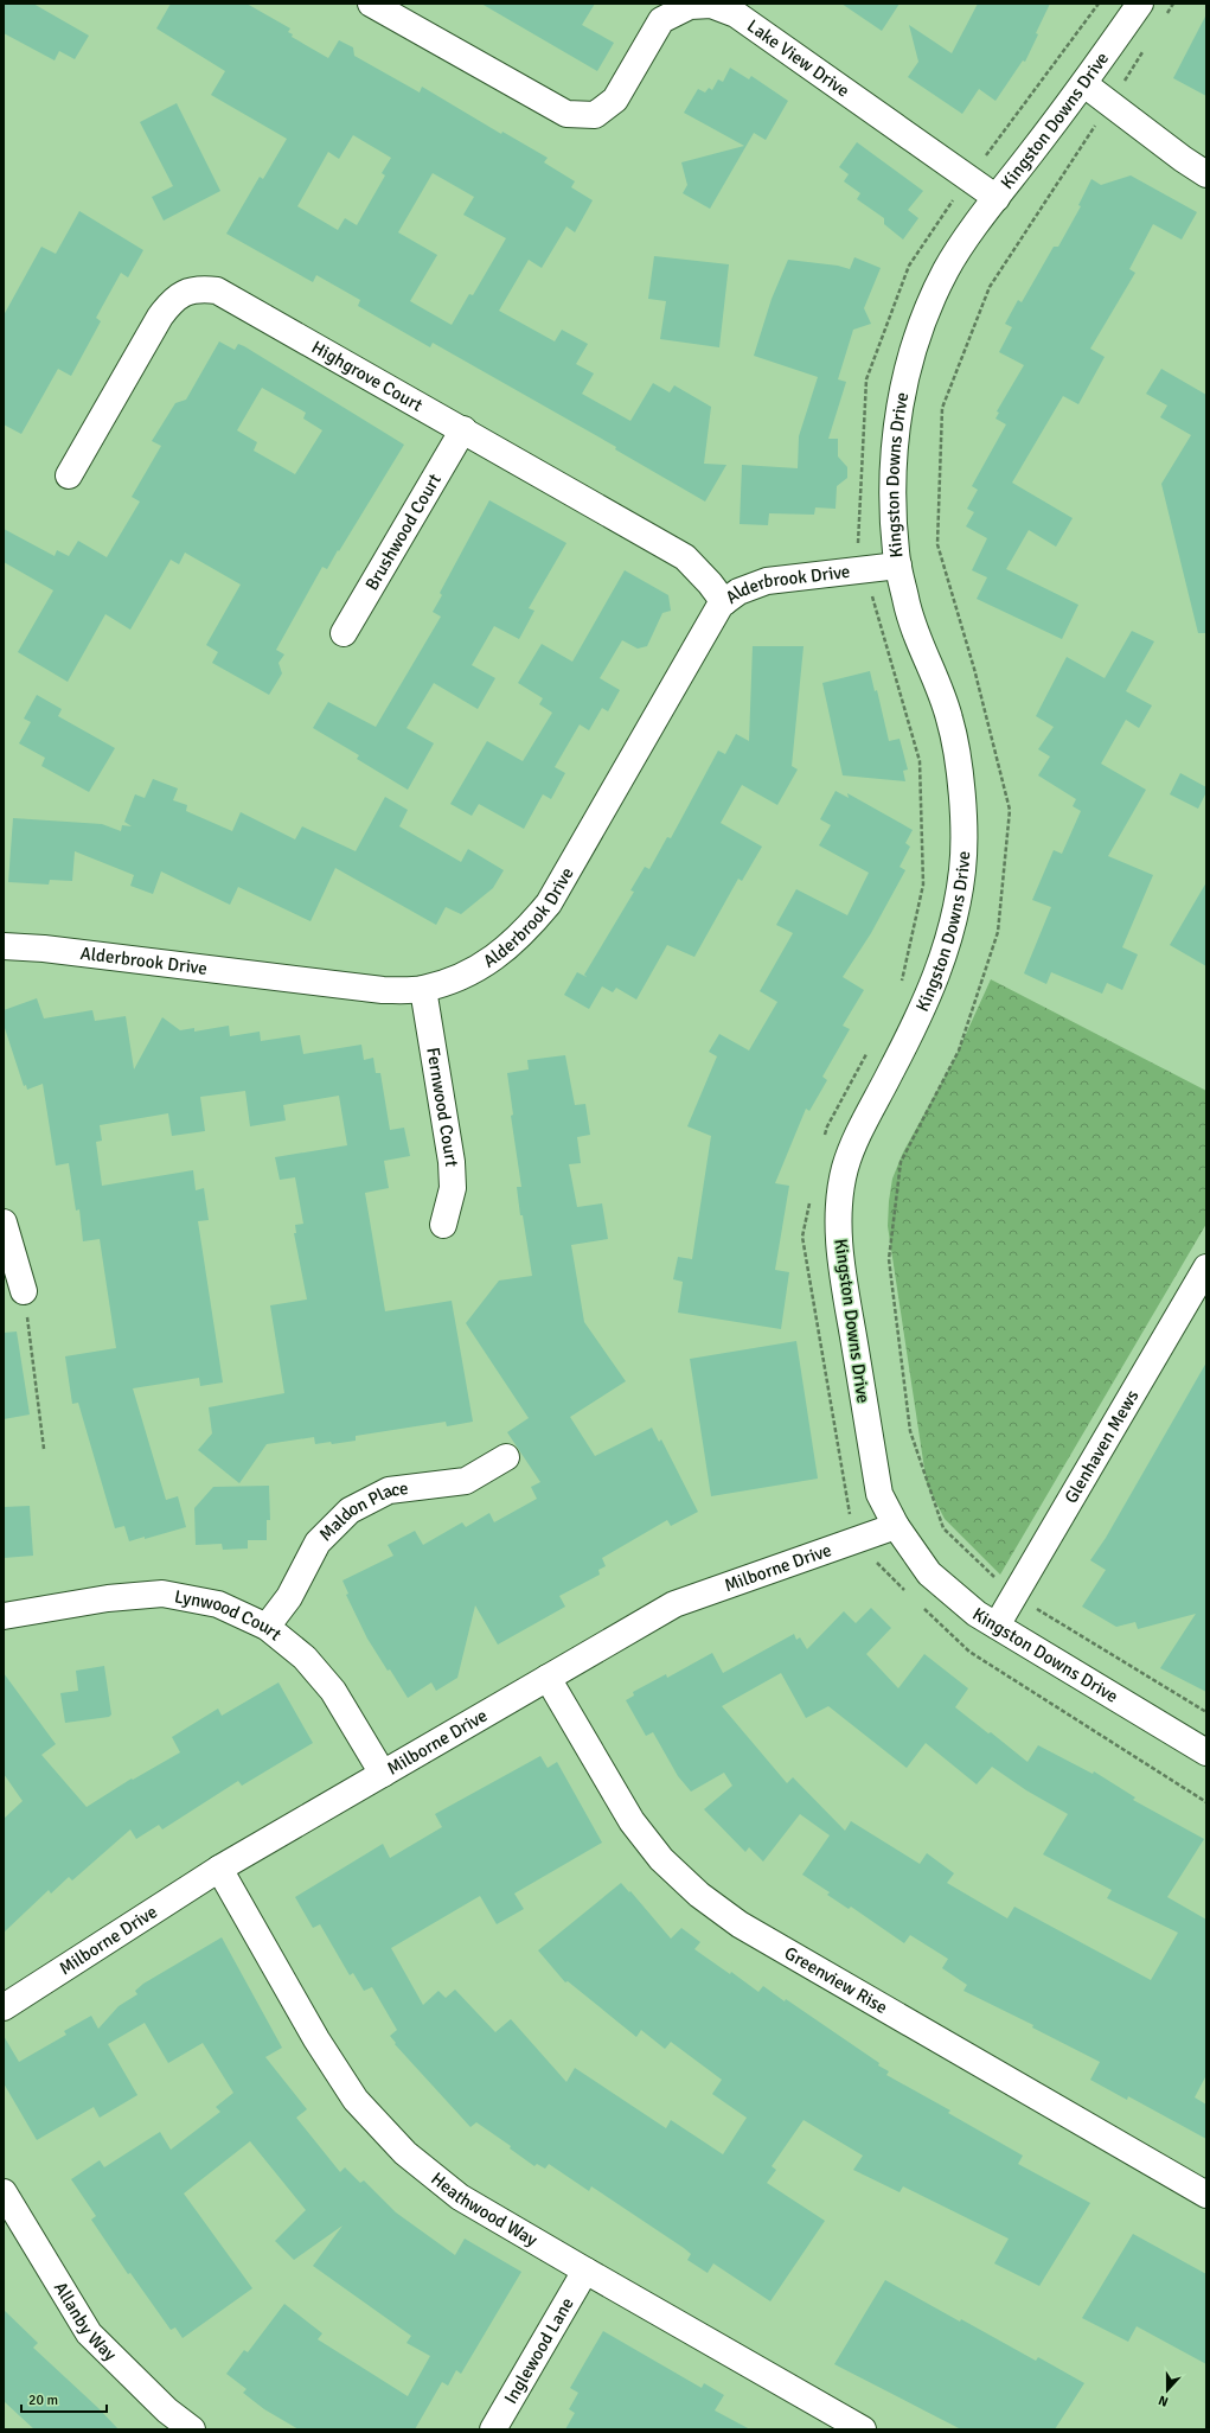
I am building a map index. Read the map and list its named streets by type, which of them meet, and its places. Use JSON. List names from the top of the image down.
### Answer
{
  "streets": {
    "street": [
      "Lake View Drive",
      "Kingston Downs Drive",
      "Highgrove Court",
      "Brushwood Court",
      "Alderbrook Drive",
      "Fernwood Court",
      "Glenhaven Mews",
      "Maldon Place",
      "Milborne Drive",
      "Lynwood Court",
      "Greenview Rise",
      "Heathwood Way",
      "Allanby Way",
      "Inglewood Lane"
    ]
  },
  "crossings": [
    ["Lake View Drive", "Kingston Downs Drive"],
    ["Kingston Downs Drive", "Alderbrook Drive"],
    ["Kingston Downs Drive", "Glenhaven Mews"],
    ["Kingston Downs Drive", "Milborne Drive"],
    ["Highgrove Court", "Brushwood Court"],
    ["Highgrove Court", "Alderbrook Drive"],
    ["Alderbrook Drive", "Fernwood Court"],
    ["Maldon Place", "Lynwood Court"],
    ["Milborne Drive", "Lynwood Court"],
    ["Milborne Drive", "Greenview Rise"],
    ["Milborne Drive", "Heathwood Way"],
    ["Heathwood Way", "Inglewood Lane"]
  ],
  "scale_bar": "20 m",
  "north": "bottom"
}
